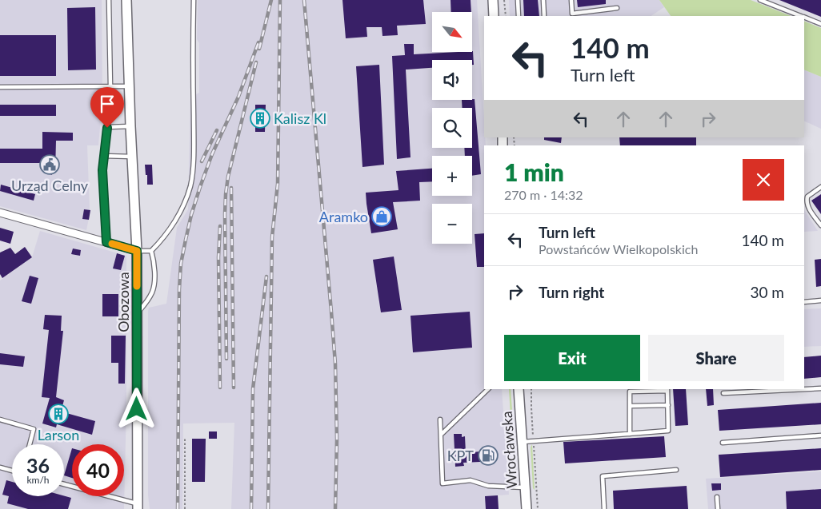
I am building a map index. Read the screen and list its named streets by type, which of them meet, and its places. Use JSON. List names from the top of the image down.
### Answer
{
  "streets": {
    "street": ["Obozowa", "Wrocławska"]
  },
  "places": {
    "building": ["Kalisz Kl", "Larson"],
    "public building": ["Urząd Celny"],
    "shop": ["Aramko"],
    "fuel station": ["KPT"]
  },
  "north": "bottom right",
  "page": {
    "map_buttons": ["+", "−"],
    "turn": ["140 m", "Turn left"],
    "heading": ["1 min", "270 m · 14:32"],
    "list": [
      {
        "name": "Turn left",
        "note": "Powstańców Wielkopolskich",
        "value": "140 m"
      },
      {
        "name": "Turn right",
        "value": "30 m"
      }
    ],
    "buttons": ["Exit", "Share"],
    "speed": "36 km/h",
    "limit": "40"
  }
}
